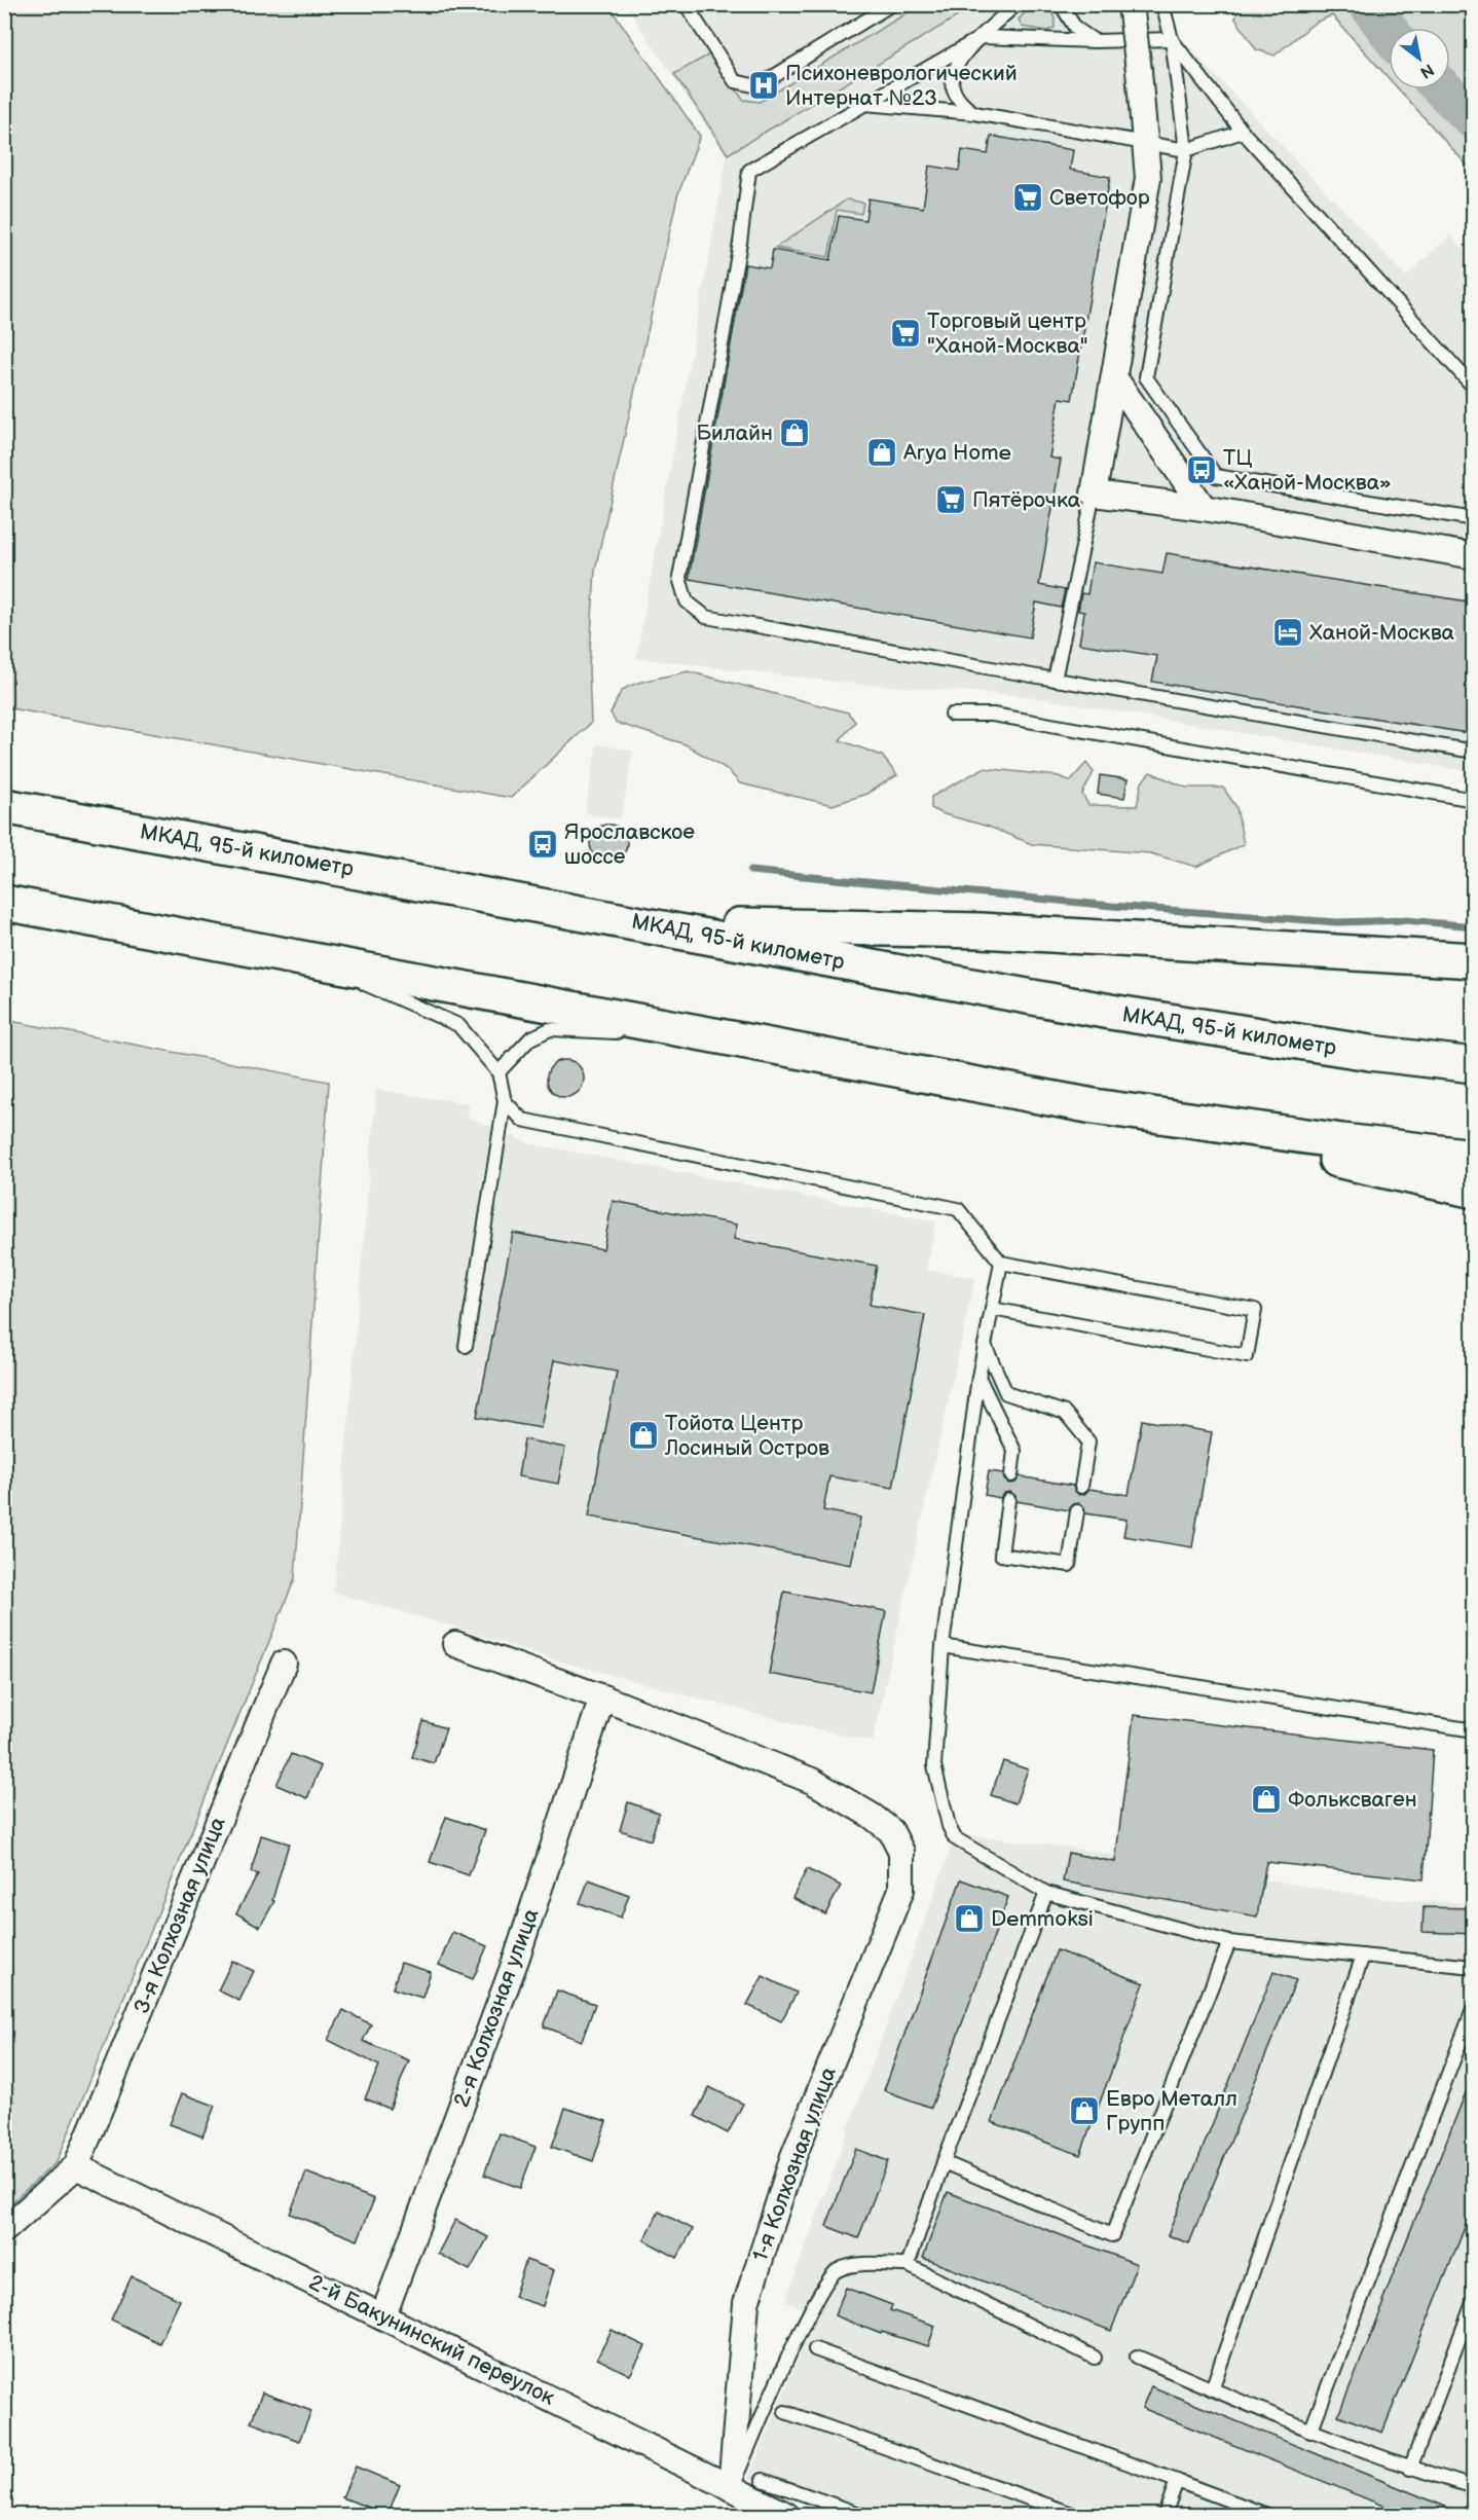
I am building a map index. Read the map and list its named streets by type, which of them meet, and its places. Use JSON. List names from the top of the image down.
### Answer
{
  "streets": {
    "highway": ["МКАД, 95-й километр"],
    "street": [
      "3-я Колхозная улица",
      "2-я Колхозная улица",
      "1-я Колхозная улица",
      "2-й Бакунинский переулок"
    ]
  },
  "crossings": [
    ["3-я Колхозная улица", "2-й Бакунинский переулок"],
    ["2-я Колхозная улица", "1-я Колхозная улица"],
    ["2-я Колхозная улица", "2-й Бакунинский переулок"],
    ["1-я Колхозная улица", "2-й Бакунинский переулок"]
  ],
  "places": {
    "hospital": ["Психоневрологический Интернат №23"],
    "supermarket": ["Светофор", "Торговый центр \"Ханой-Москва\"", "Пятёрочка"],
    "shop": [
      "Билайн",
      "Arya Home",
      "Тойота Центр Лосиный Остров",
      "Фольксваген",
      "Demmoksi",
      "Евро Металл Групп"
    ],
    "bus stop": ["ТЦ «Ханой-Москва»", "Ярославское шоссе"],
    "hotel": ["Ханой-Москва"]
  },
  "north": "bottom right"
}
